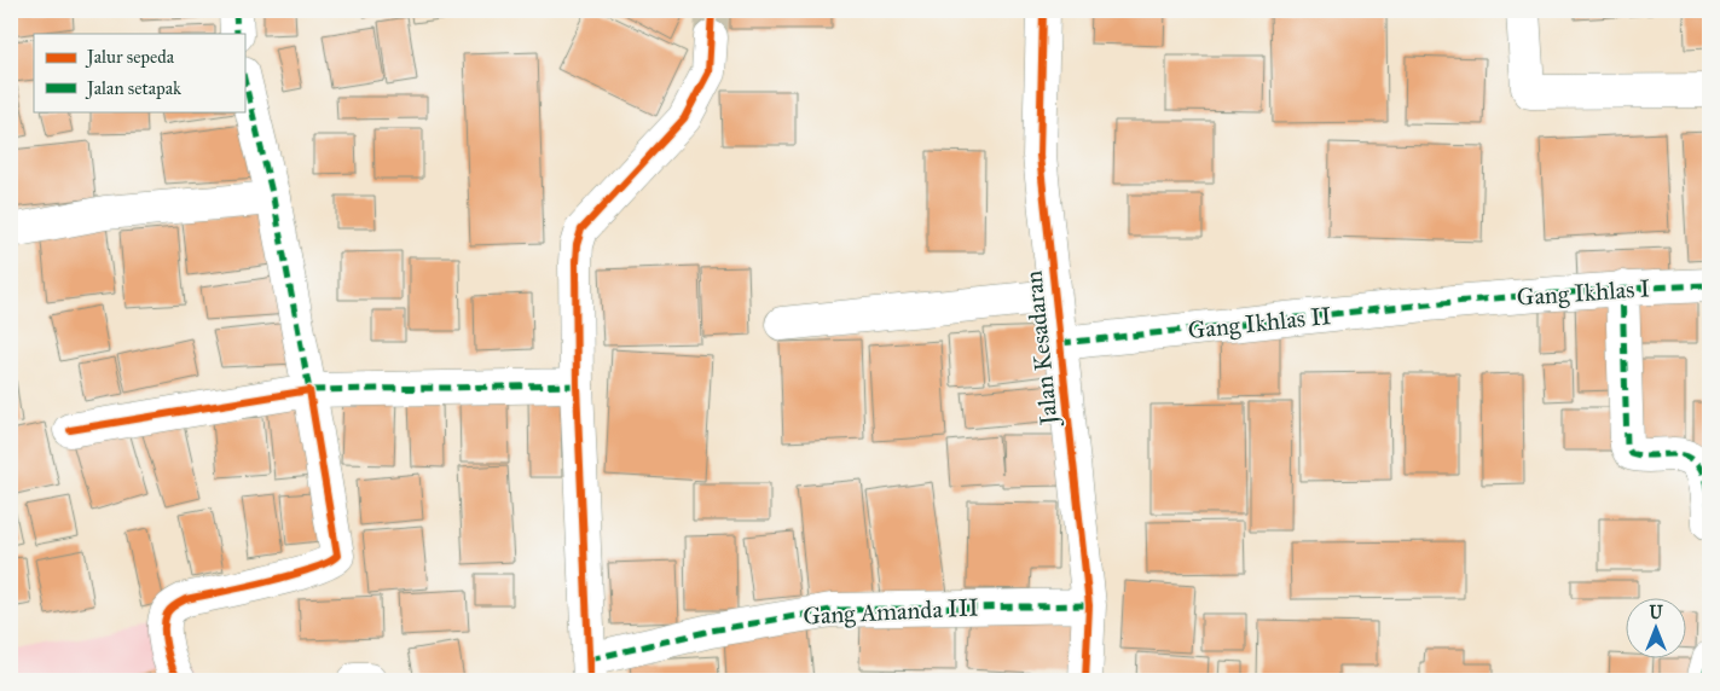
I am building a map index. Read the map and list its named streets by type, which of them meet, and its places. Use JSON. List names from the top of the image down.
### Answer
{
  "streets": {
    "street": [
      "Gang Ikhlas I",
      "Gang Ikhlas II",
      "Jalan Kesadaran",
      "Gang Amanda III"
    ]
  },
  "crossings": [
    ["Gang Ikhlas I", "Gang Ikhlas II"],
    ["Gang Ikhlas II", "Jalan Kesadaran"],
    ["Jalan Kesadaran", "Gang Amanda III"]
  ],
  "legend": ["Jalur sepeda", "Jalan setapak"],
  "north": "top"
}
